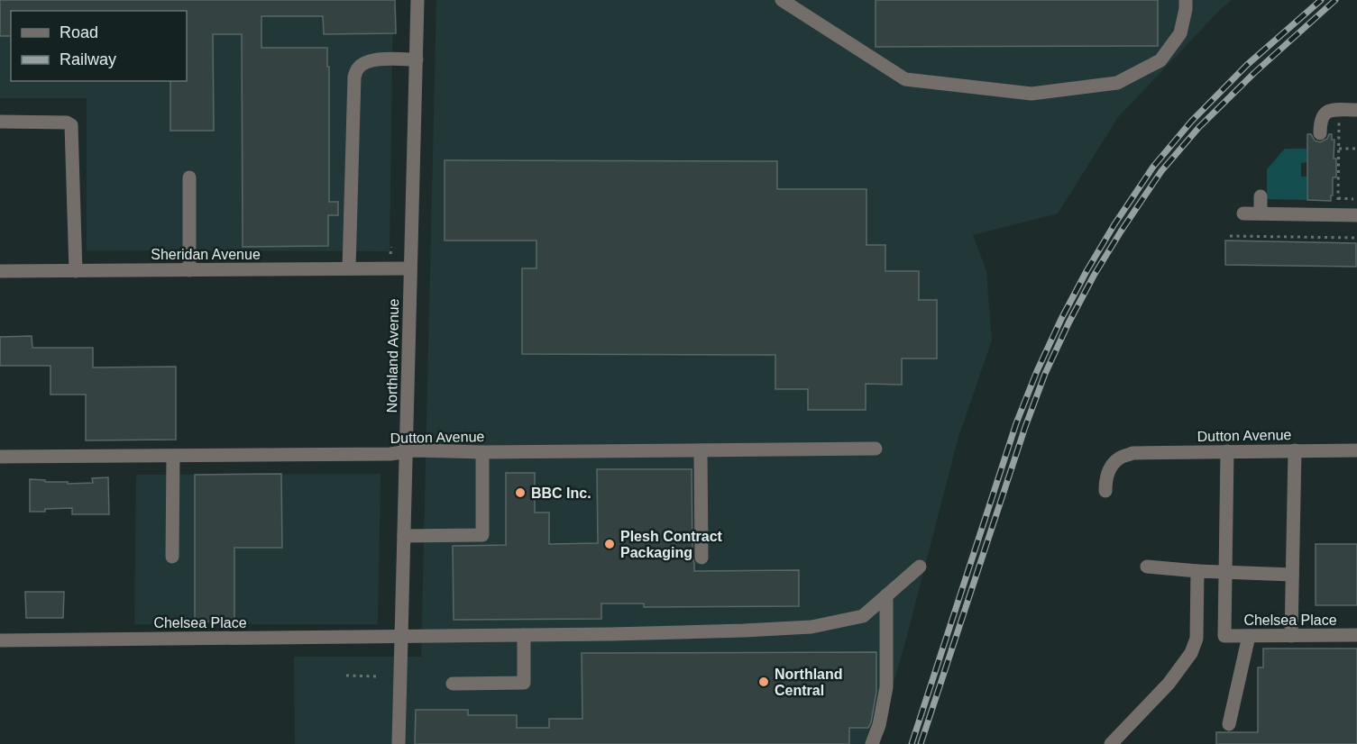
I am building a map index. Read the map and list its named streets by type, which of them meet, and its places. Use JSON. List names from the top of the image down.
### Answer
{
  "streets": {
    "street": [
      "Sheridan Avenue",
      "Northland Avenue",
      "Dutton Avenue",
      "Chelsea Place"
    ]
  },
  "crossings": [
    ["Sheridan Avenue", "Northland Avenue"],
    ["Northland Avenue", "Dutton Avenue"],
    ["Northland Avenue", "Chelsea Place"]
  ],
  "places": ["BBC Inc.", "Plesh Contract Packaging", "Northland Central"],
  "legend": ["Road", "Railway"]
}
